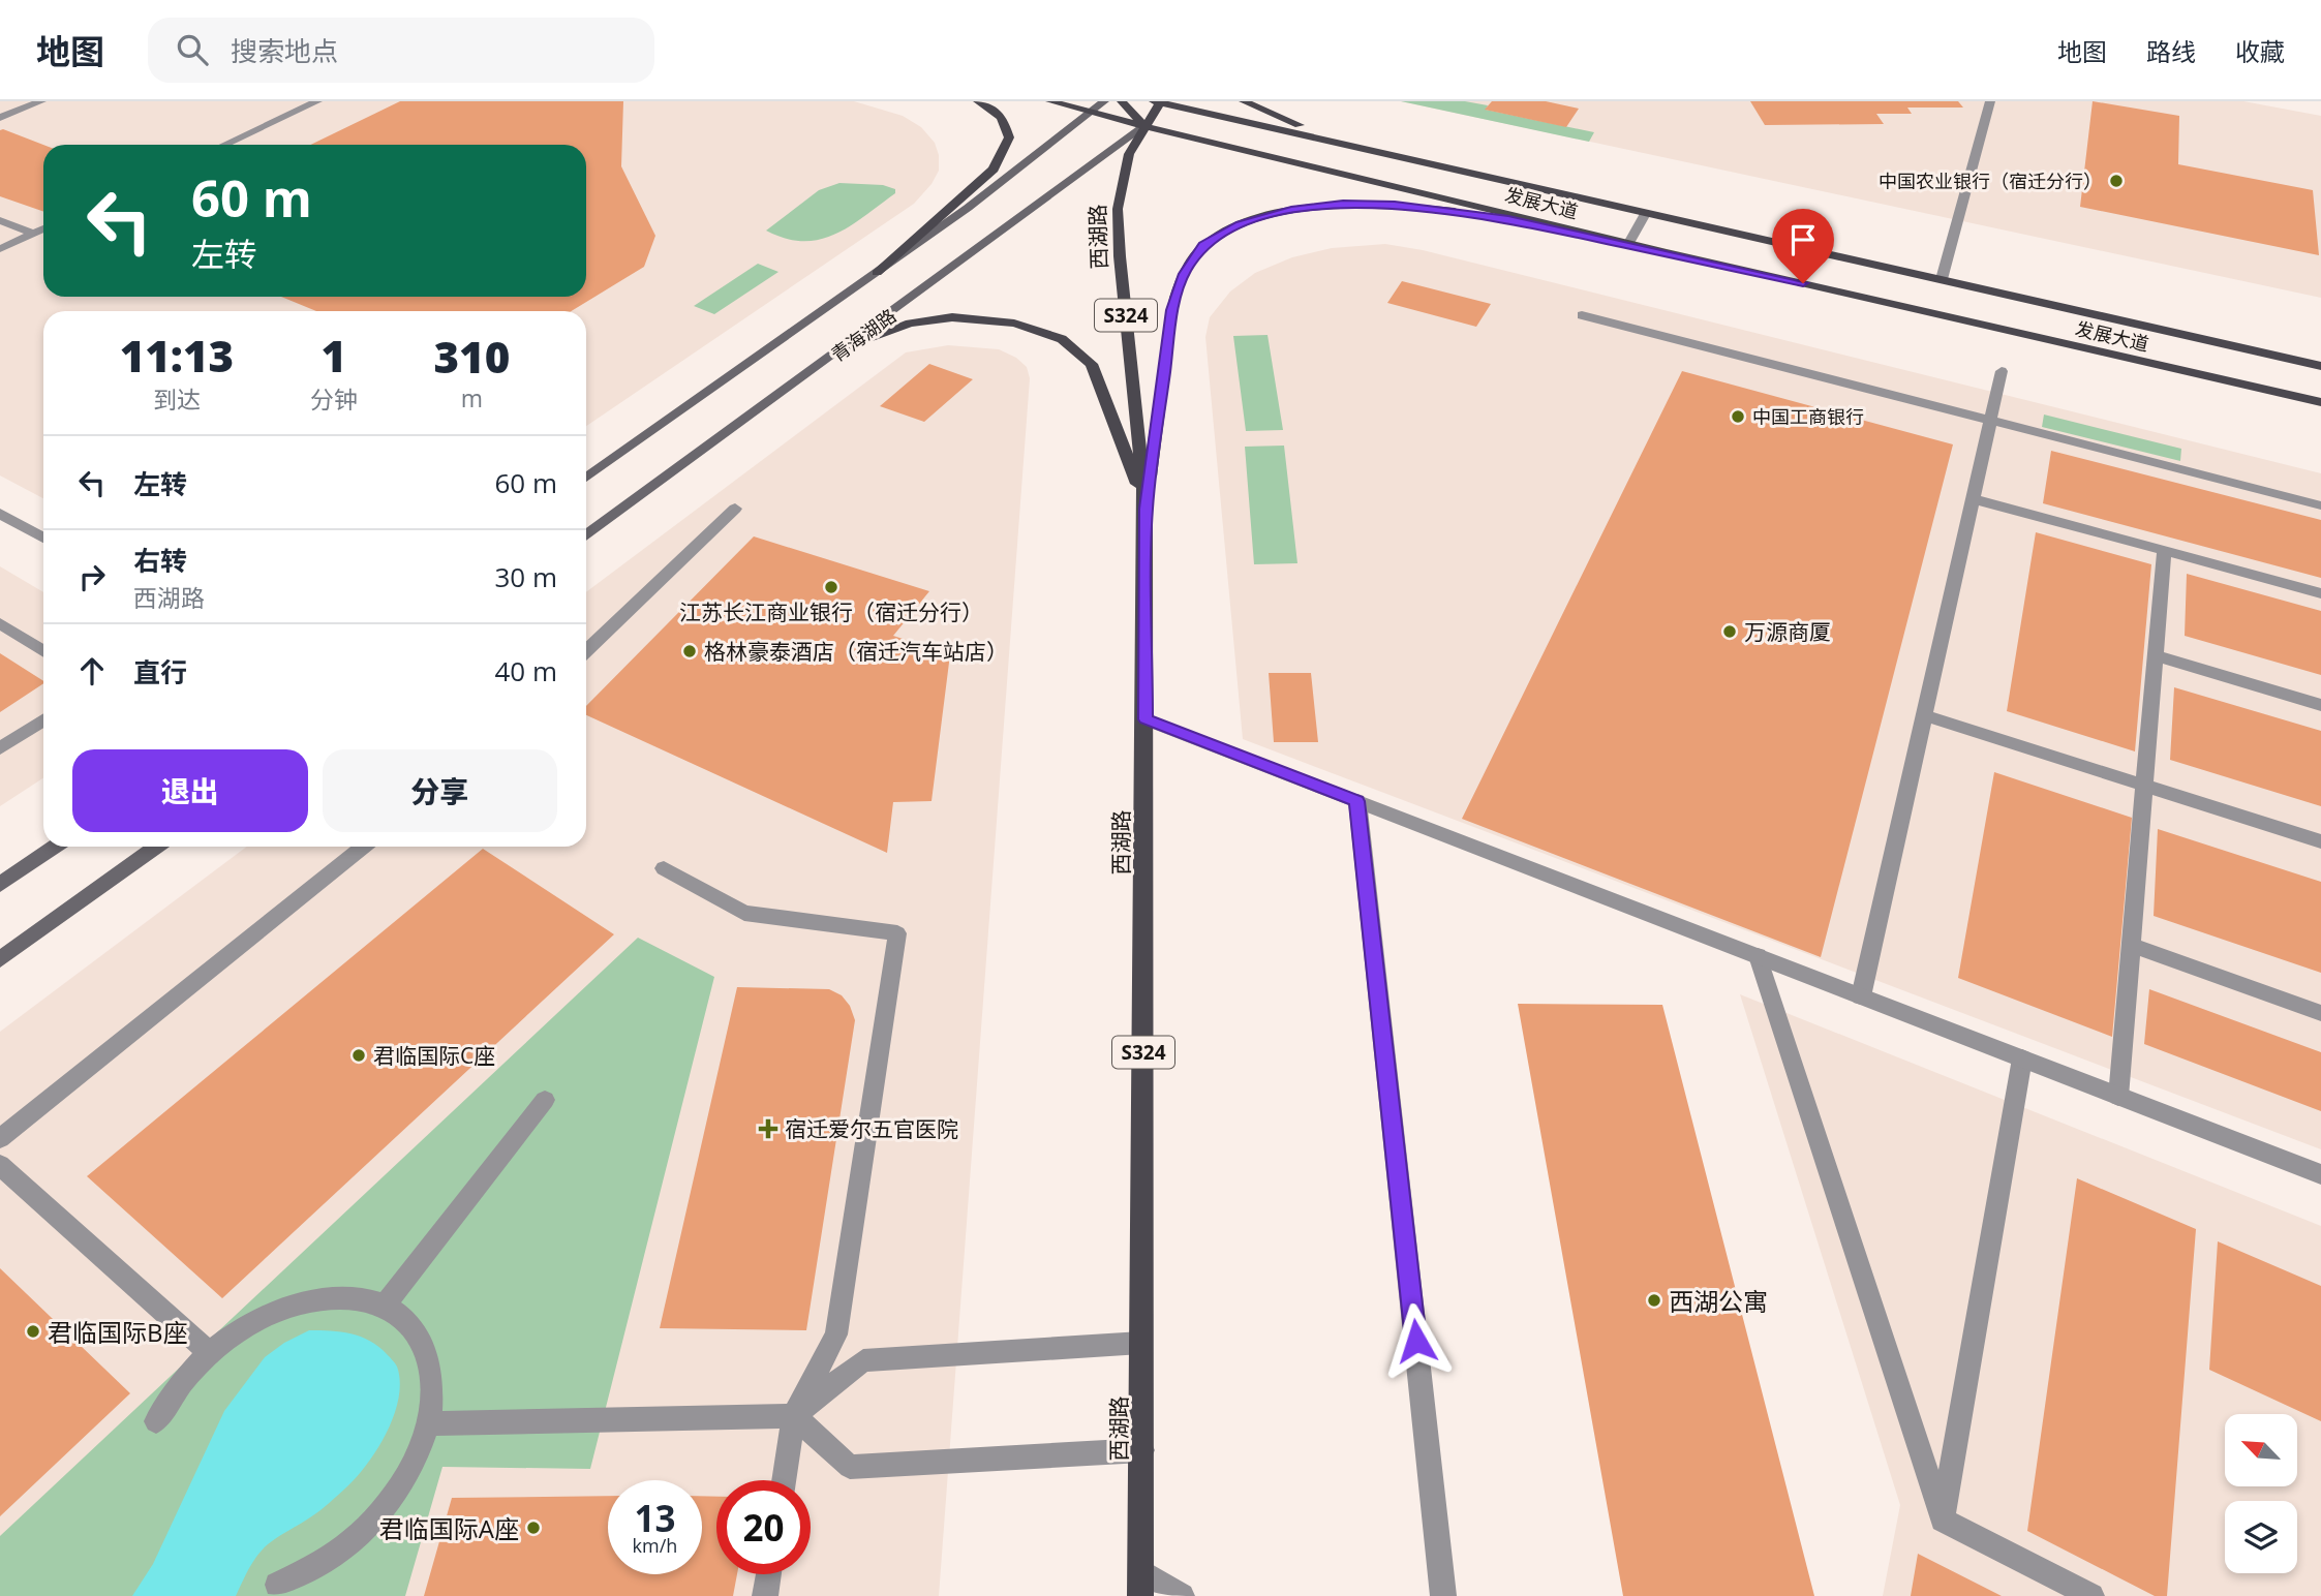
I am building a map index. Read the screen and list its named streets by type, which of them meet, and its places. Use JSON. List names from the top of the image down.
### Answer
{
  "streets": {
    "main road": [
      "发展大道",
      "西湖路",
      "S324",
      "青海湖路"
    ]
  },
  "crossings": [
    ["发展大道", "西湖路"],
    ["发展大道", "青海湖路"],
    ["西湖路", "青海湖路"]
  ],
  "places": {
    "other": [
      "中国农业银行（宿迁分行）",
      "中国工商银行",
      "江苏长江商业银行（宿迁分行）",
      "万源商厦",
      "格林豪泰酒店（宿迁汽车站店）",
      "君临国际C座",
      "西湖公寓",
      "君临国际B座",
      "君临国际A座"
    ],
    "health": ["宿迁爱尔五官医院"]
  },
  "north": "top left",
  "page": {
    "header": "地图",
    "search": "搜索地点",
    "nav": ["地图", "路线", "收藏"],
    "turn": ["60 m", "左转"],
    "eta": [
      "11:13",
      "到达",
      "1",
      "分钟",
      "310",
      "m"
    ],
    "list": [
      {
        "name": "左转",
        "value": "60 m"
      },
      {
        "name": "右转",
        "note": "西湖路",
        "value": "30 m"
      },
      {
        "name": "直行",
        "value": "40 m"
      }
    ],
    "buttons": ["退出", "分享"],
    "speed": "13 km/h",
    "limit": "20"
  }
}
